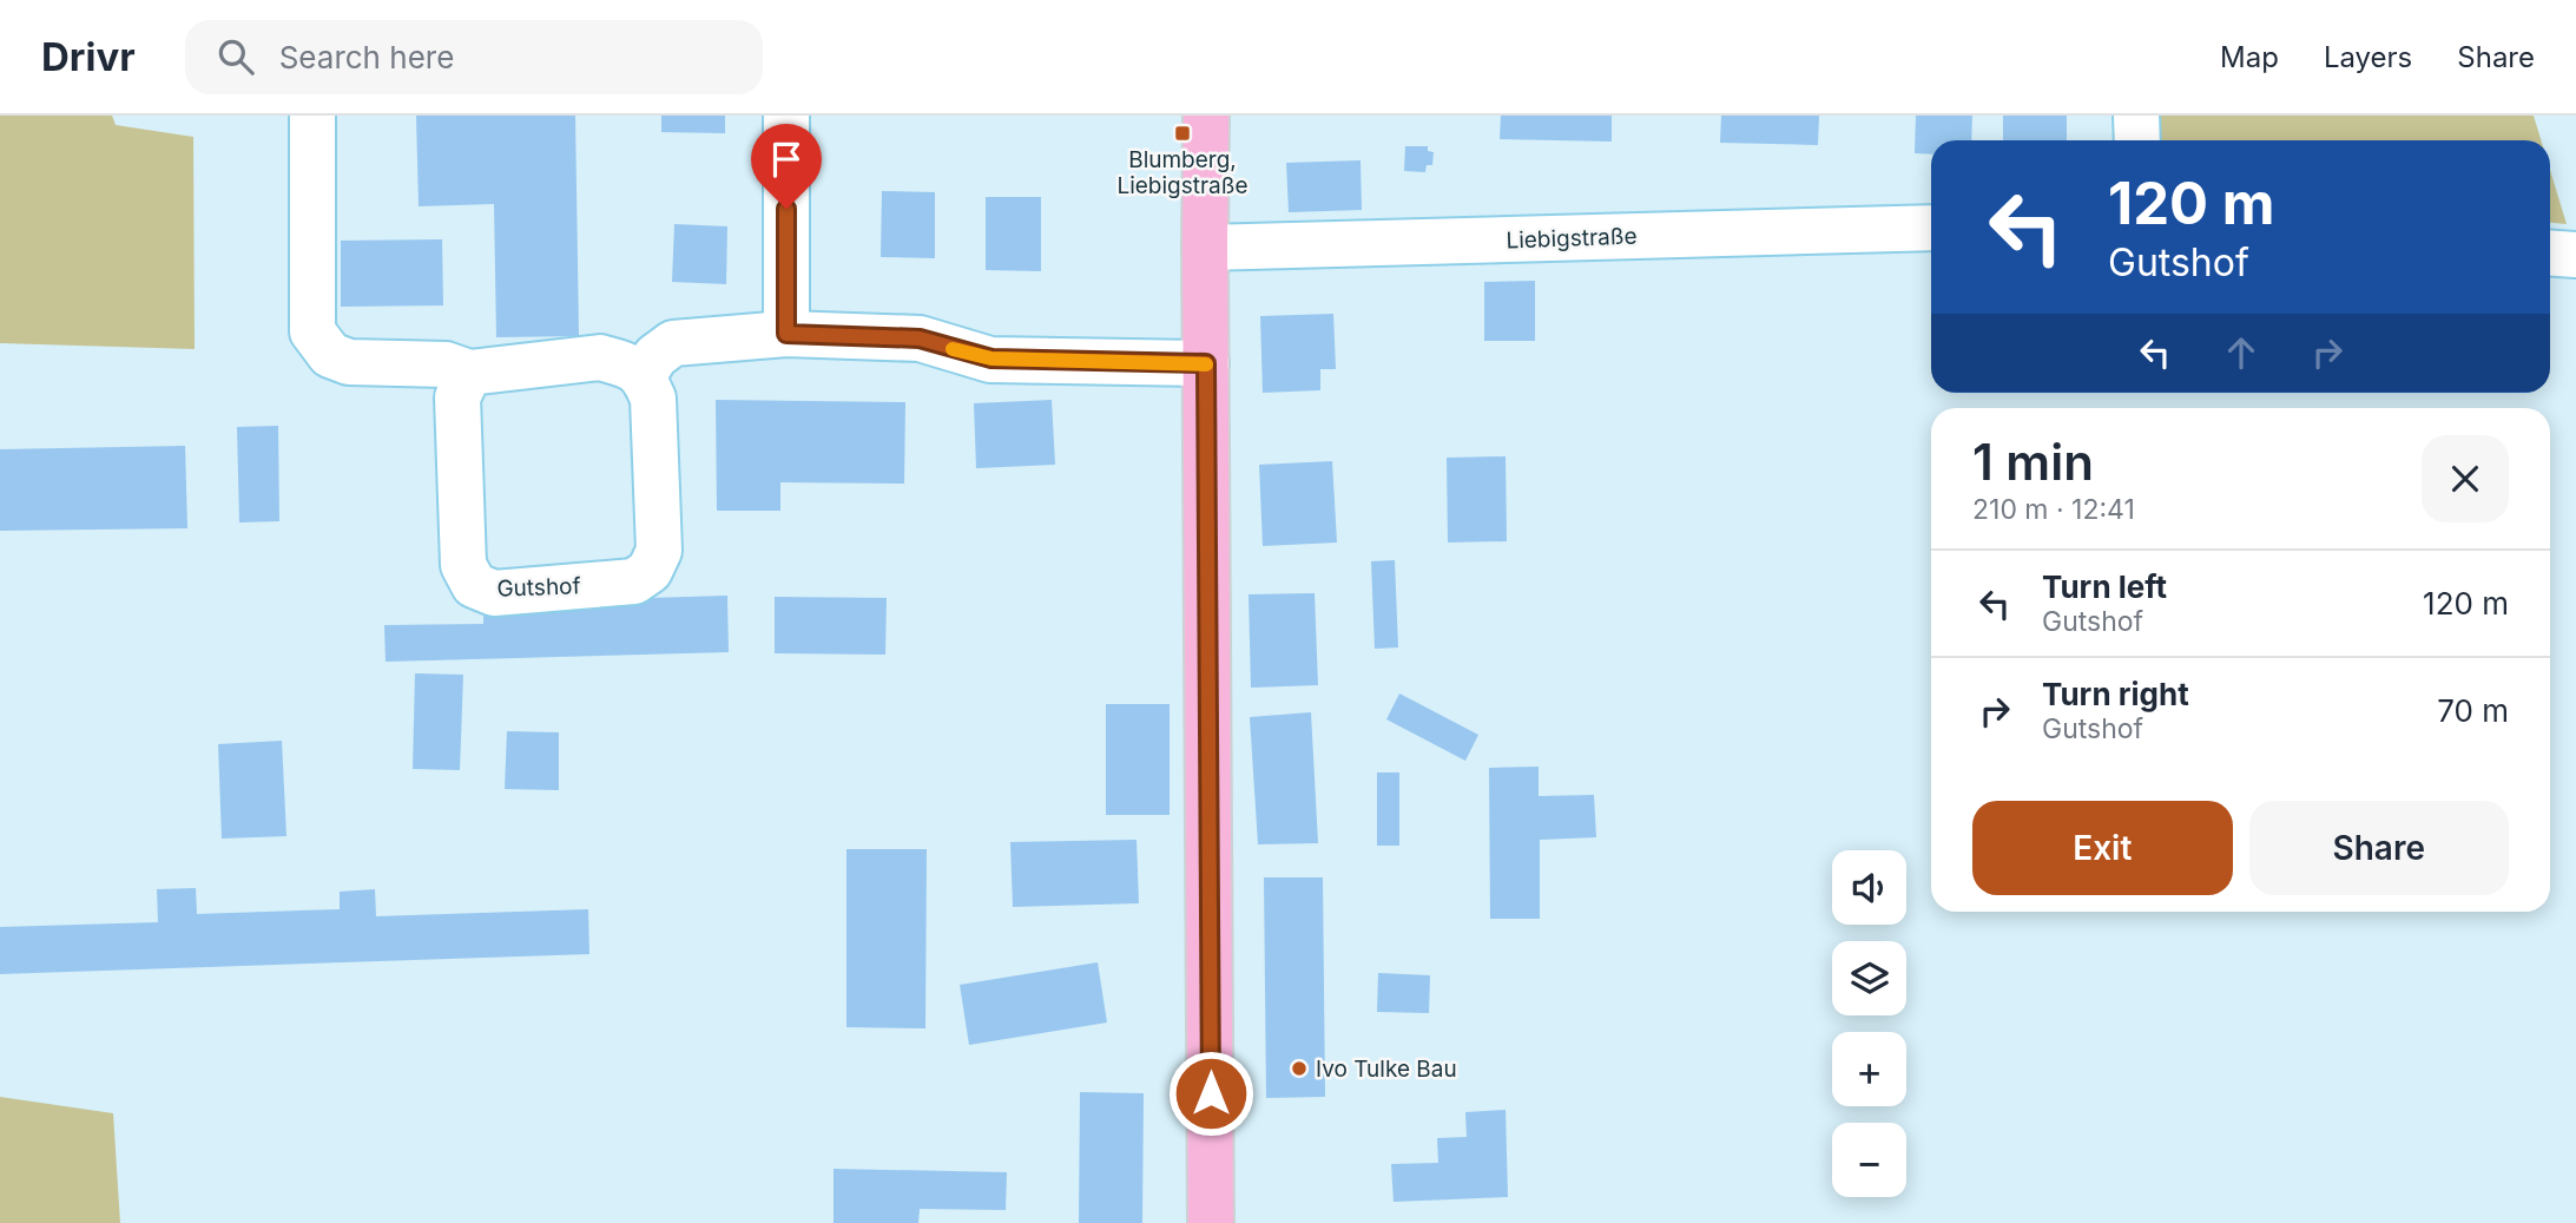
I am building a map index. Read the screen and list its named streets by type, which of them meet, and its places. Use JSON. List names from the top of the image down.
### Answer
{
  "streets": {
    "street": ["Liebigstraße", "Gutshof"]
  },
  "places": {
    "transit": ["Blumberg, Liebigstraße"],
    "other": ["Ivo Tulke Bau"]
  },
  "page": {
    "header": "Drivr",
    "search": "Search here",
    "nav": ["Map", "Layers", "Share"],
    "turn": ["120 m", "Gutshof"],
    "heading": ["1 min", "210 m · 12:41"],
    "list": [
      {
        "name": "Turn left",
        "note": "Gutshof",
        "value": "120 m"
      },
      {
        "name": "Turn right",
        "note": "Gutshof",
        "value": "70 m"
      }
    ],
    "buttons": ["Exit", "Share"],
    "map_buttons": ["+", "−"]
  }
}
